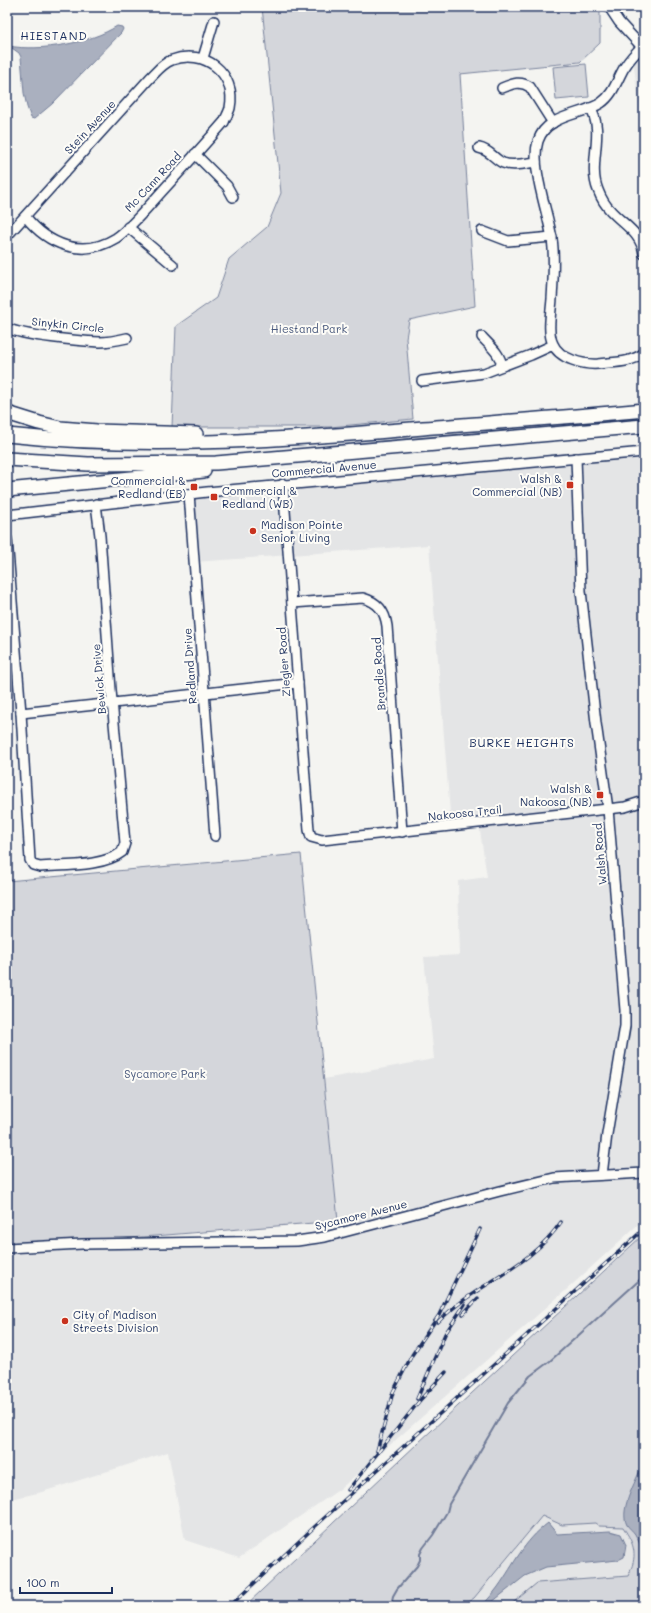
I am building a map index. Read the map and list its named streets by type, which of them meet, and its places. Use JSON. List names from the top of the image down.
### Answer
{
  "streets": {
    "street": [
      "Stein Avenue",
      "Mc Cann Road",
      "Sinykin Circle",
      "Commercial Avenue",
      "Ziegler Road",
      "Redland Drive",
      "Brandie Road",
      "Bewick Drive",
      "Nakoosa Trail",
      "Walsh Road",
      "Sycamore Avenue"
    ]
  },
  "crossings": [
    ["Stein Avenue", "Mc Cann Road"],
    ["Commercial Avenue", "Ziegler Road"],
    ["Commercial Avenue", "Redland Drive"],
    ["Commercial Avenue", "Bewick Drive"],
    ["Commercial Avenue", "Walsh Road"],
    ["Ziegler Road", "Brandie Road"],
    ["Ziegler Road", "Nakoosa Trail"],
    ["Brandie Road", "Nakoosa Trail"],
    ["Nakoosa Trail", "Walsh Road"],
    ["Walsh Road", "Sycamore Avenue"]
  ],
  "districts": ["HIESTAND", "BURKE HEIGHTS"],
  "parks": ["Hiestand Park", "Sycamore Park"],
  "places": {
    "transit": [
      "Walsh & Commercial (NB)",
      "Commercial & Redland (EB)",
      "Commercial & Redland (WB)",
      "Walsh & Nakoosa (NB)"
    ],
    "other": ["Madison Pointe Senior Living", "City of Madison Streets Division"]
  },
  "scale_bar": "100 m"
}
